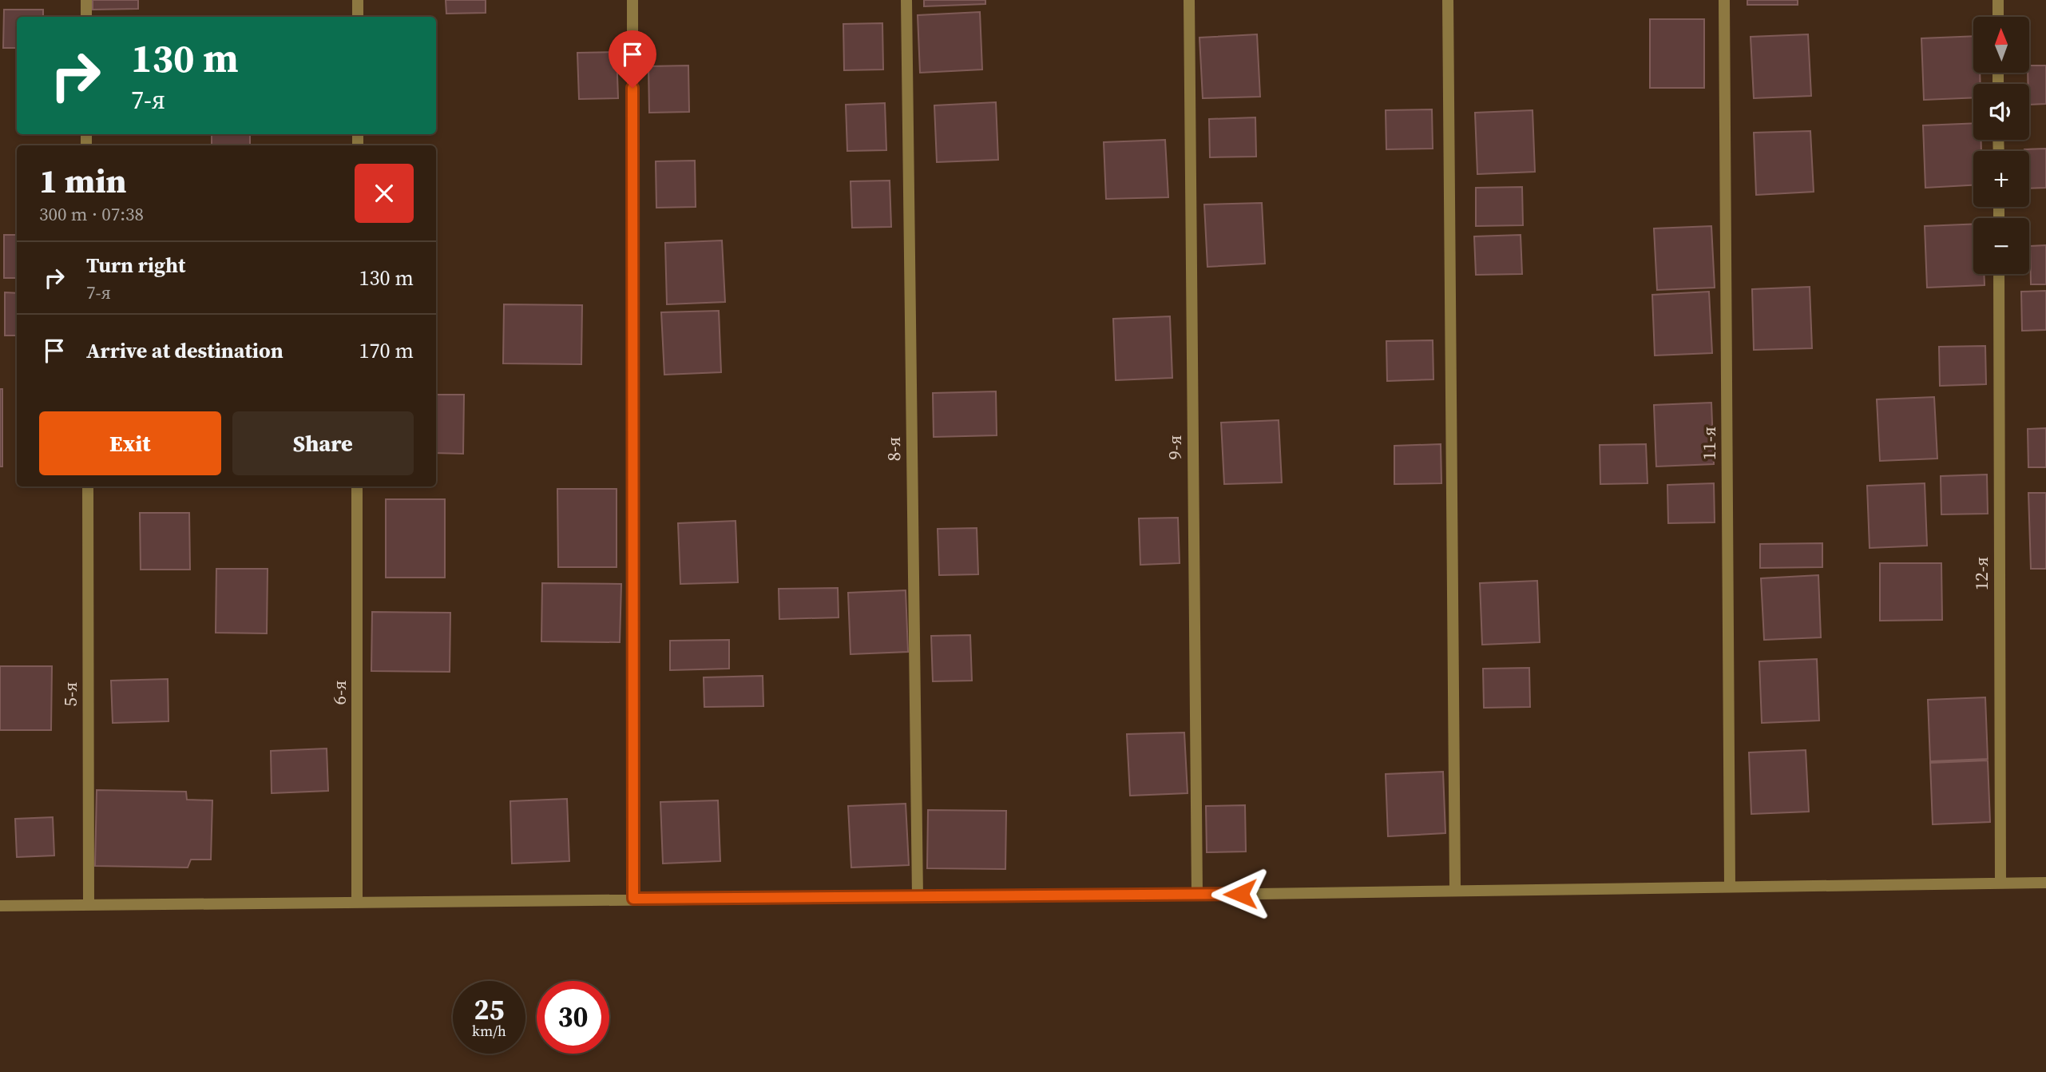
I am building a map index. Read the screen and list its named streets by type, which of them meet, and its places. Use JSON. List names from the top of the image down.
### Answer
{
  "streets": {
    "street": [
      "11-я",
      "9-я",
      "8-я",
      "12-я",
      "6-я",
      "5-я"
    ]
  },
  "north": "top",
  "page": {
    "map_buttons": ["+", "−"],
    "turn": ["130 m", "7-я"],
    "heading": ["1 min", "300 m · 07:38"],
    "list": [
      {
        "name": "Turn right",
        "note": "7-я",
        "value": "130 m"
      },
      {
        "name": "Arrive at destination",
        "value": "170 m"
      }
    ],
    "buttons": ["Exit", "Share"],
    "speed": "25 km/h",
    "limit": "30"
  }
}
